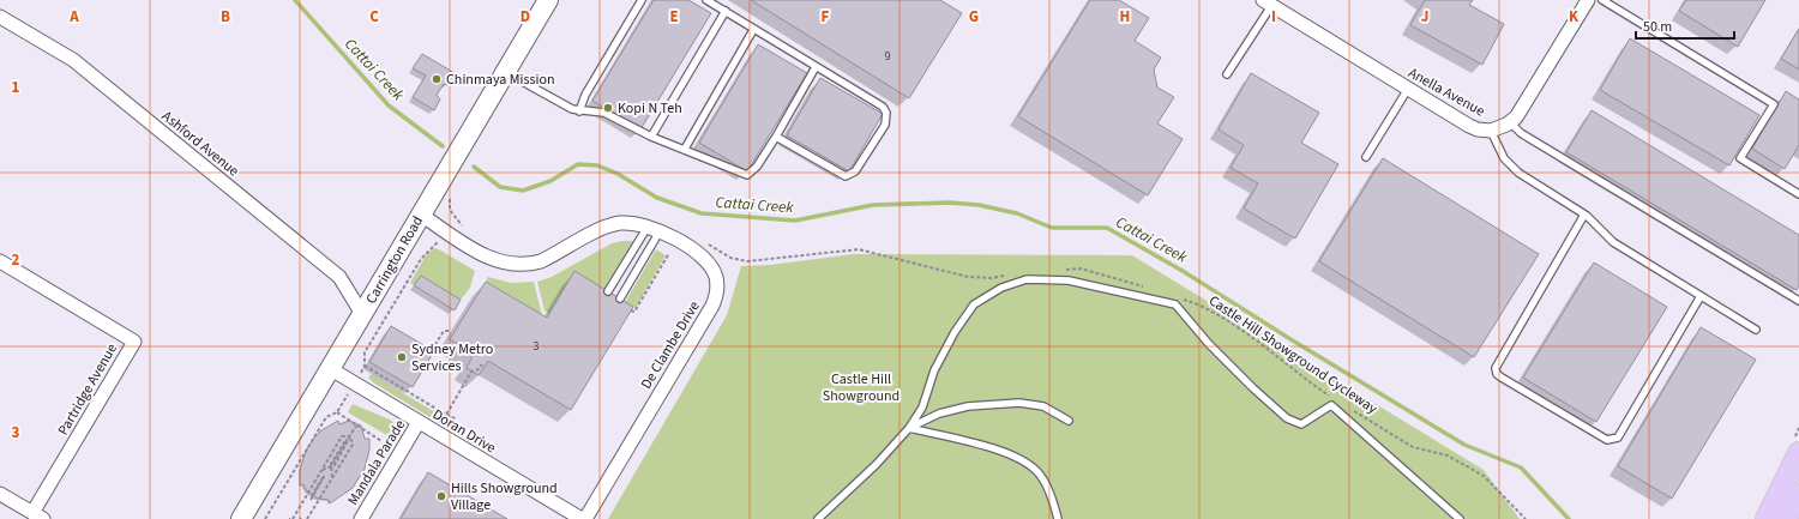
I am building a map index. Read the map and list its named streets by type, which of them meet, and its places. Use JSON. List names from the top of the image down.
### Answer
{
  "streets": {
    "main road": ["Carrington Road"],
    "street": [
      "Anella Avenue",
      "Ashford Avenue",
      "De Clambe Drive",
      "Partridge Avenue",
      "Doran Drive",
      "Mandala Parade"
    ],
    "path": ["Castle Hill Showground Cycleway"]
  },
  "crossings": [
    ["Ashford Avenue", "Carrington Road"],
    ["Carrington Road", "De Clambe Drive"],
    ["Carrington Road", "Doran Drive"],
    ["De Clambe Drive", "Doran Drive"],
    ["Doran Drive", "Mandala Parade"]
  ],
  "water": ["Cattai Creek"],
  "parks": ["Castle Hill Showground"],
  "places": [
    "Chinmaya Mission",
    "Kopi N Teh",
    "Sydney Metro Services",
    "Hills Showground Village"
  ],
  "house_numbers": ["9", "3"],
  "scale_bar": "50 m",
  "grid": {
    "columns": [
      "A",
      "B",
      "C",
      "D",
      "E",
      "F",
      "G",
      "H",
      "I",
      "J",
      "K"
    ],
    "rows": ["1", "2", "3"]
  }
}
